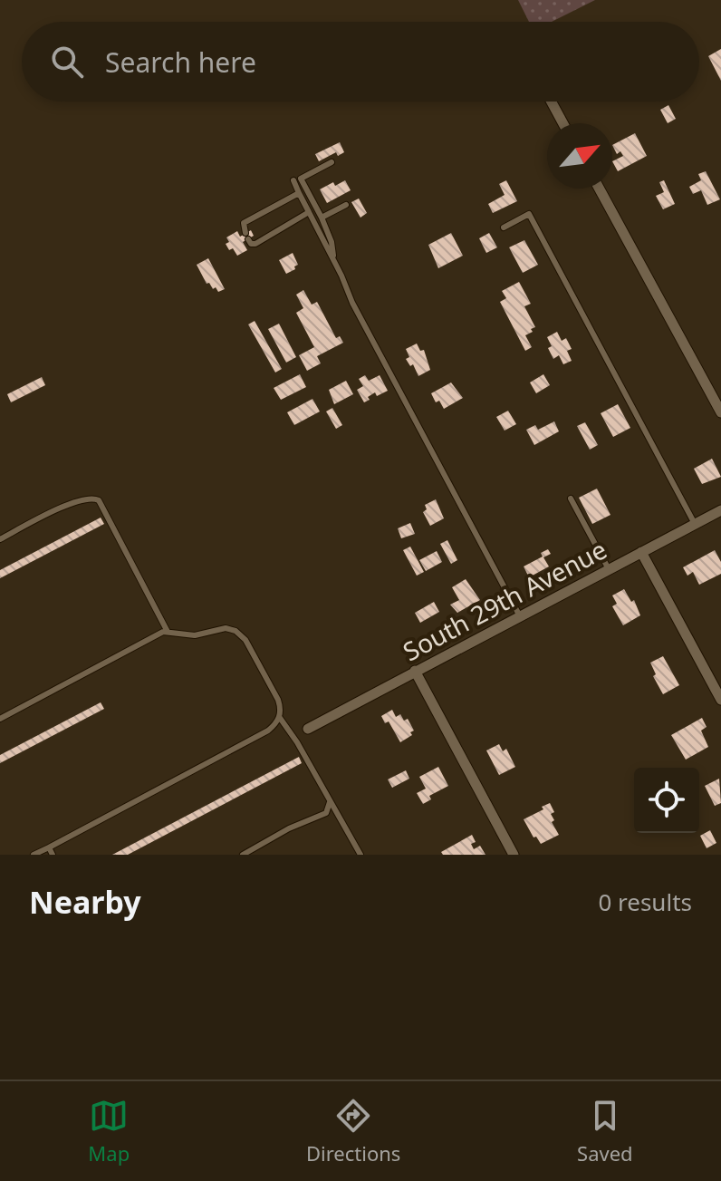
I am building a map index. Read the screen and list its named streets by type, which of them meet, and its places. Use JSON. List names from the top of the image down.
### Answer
{
  "streets": {
    "street": ["South 29th Avenue"]
  },
  "north": "top right",
  "page": {
    "search": "Search here",
    "heading": ["Nearby", "0 results"],
    "nav": ["Map", "Directions", "Saved"]
  }
}
